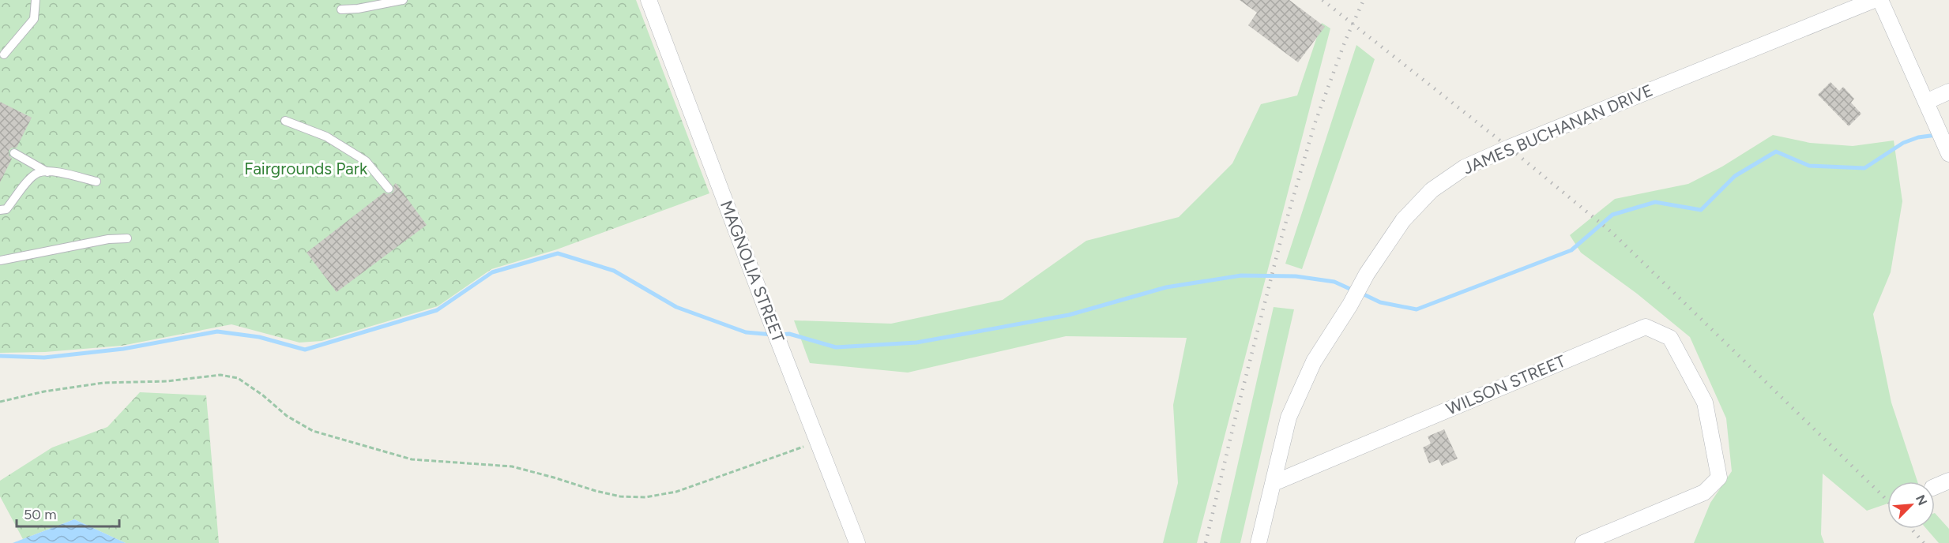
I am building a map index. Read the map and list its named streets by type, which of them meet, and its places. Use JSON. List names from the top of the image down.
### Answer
{
  "streets": {
    "street": ["JAMES BUCHANAN DRIVE", "MAGNOLIA STREET", "WILSON STREET"]
  },
  "crossings": [
    ["JAMES BUCHANAN DRIVE", "WILSON STREET"]
  ],
  "parks": ["Fairgrounds Park"],
  "scale_bar": "50 m",
  "north": "top right"
}
